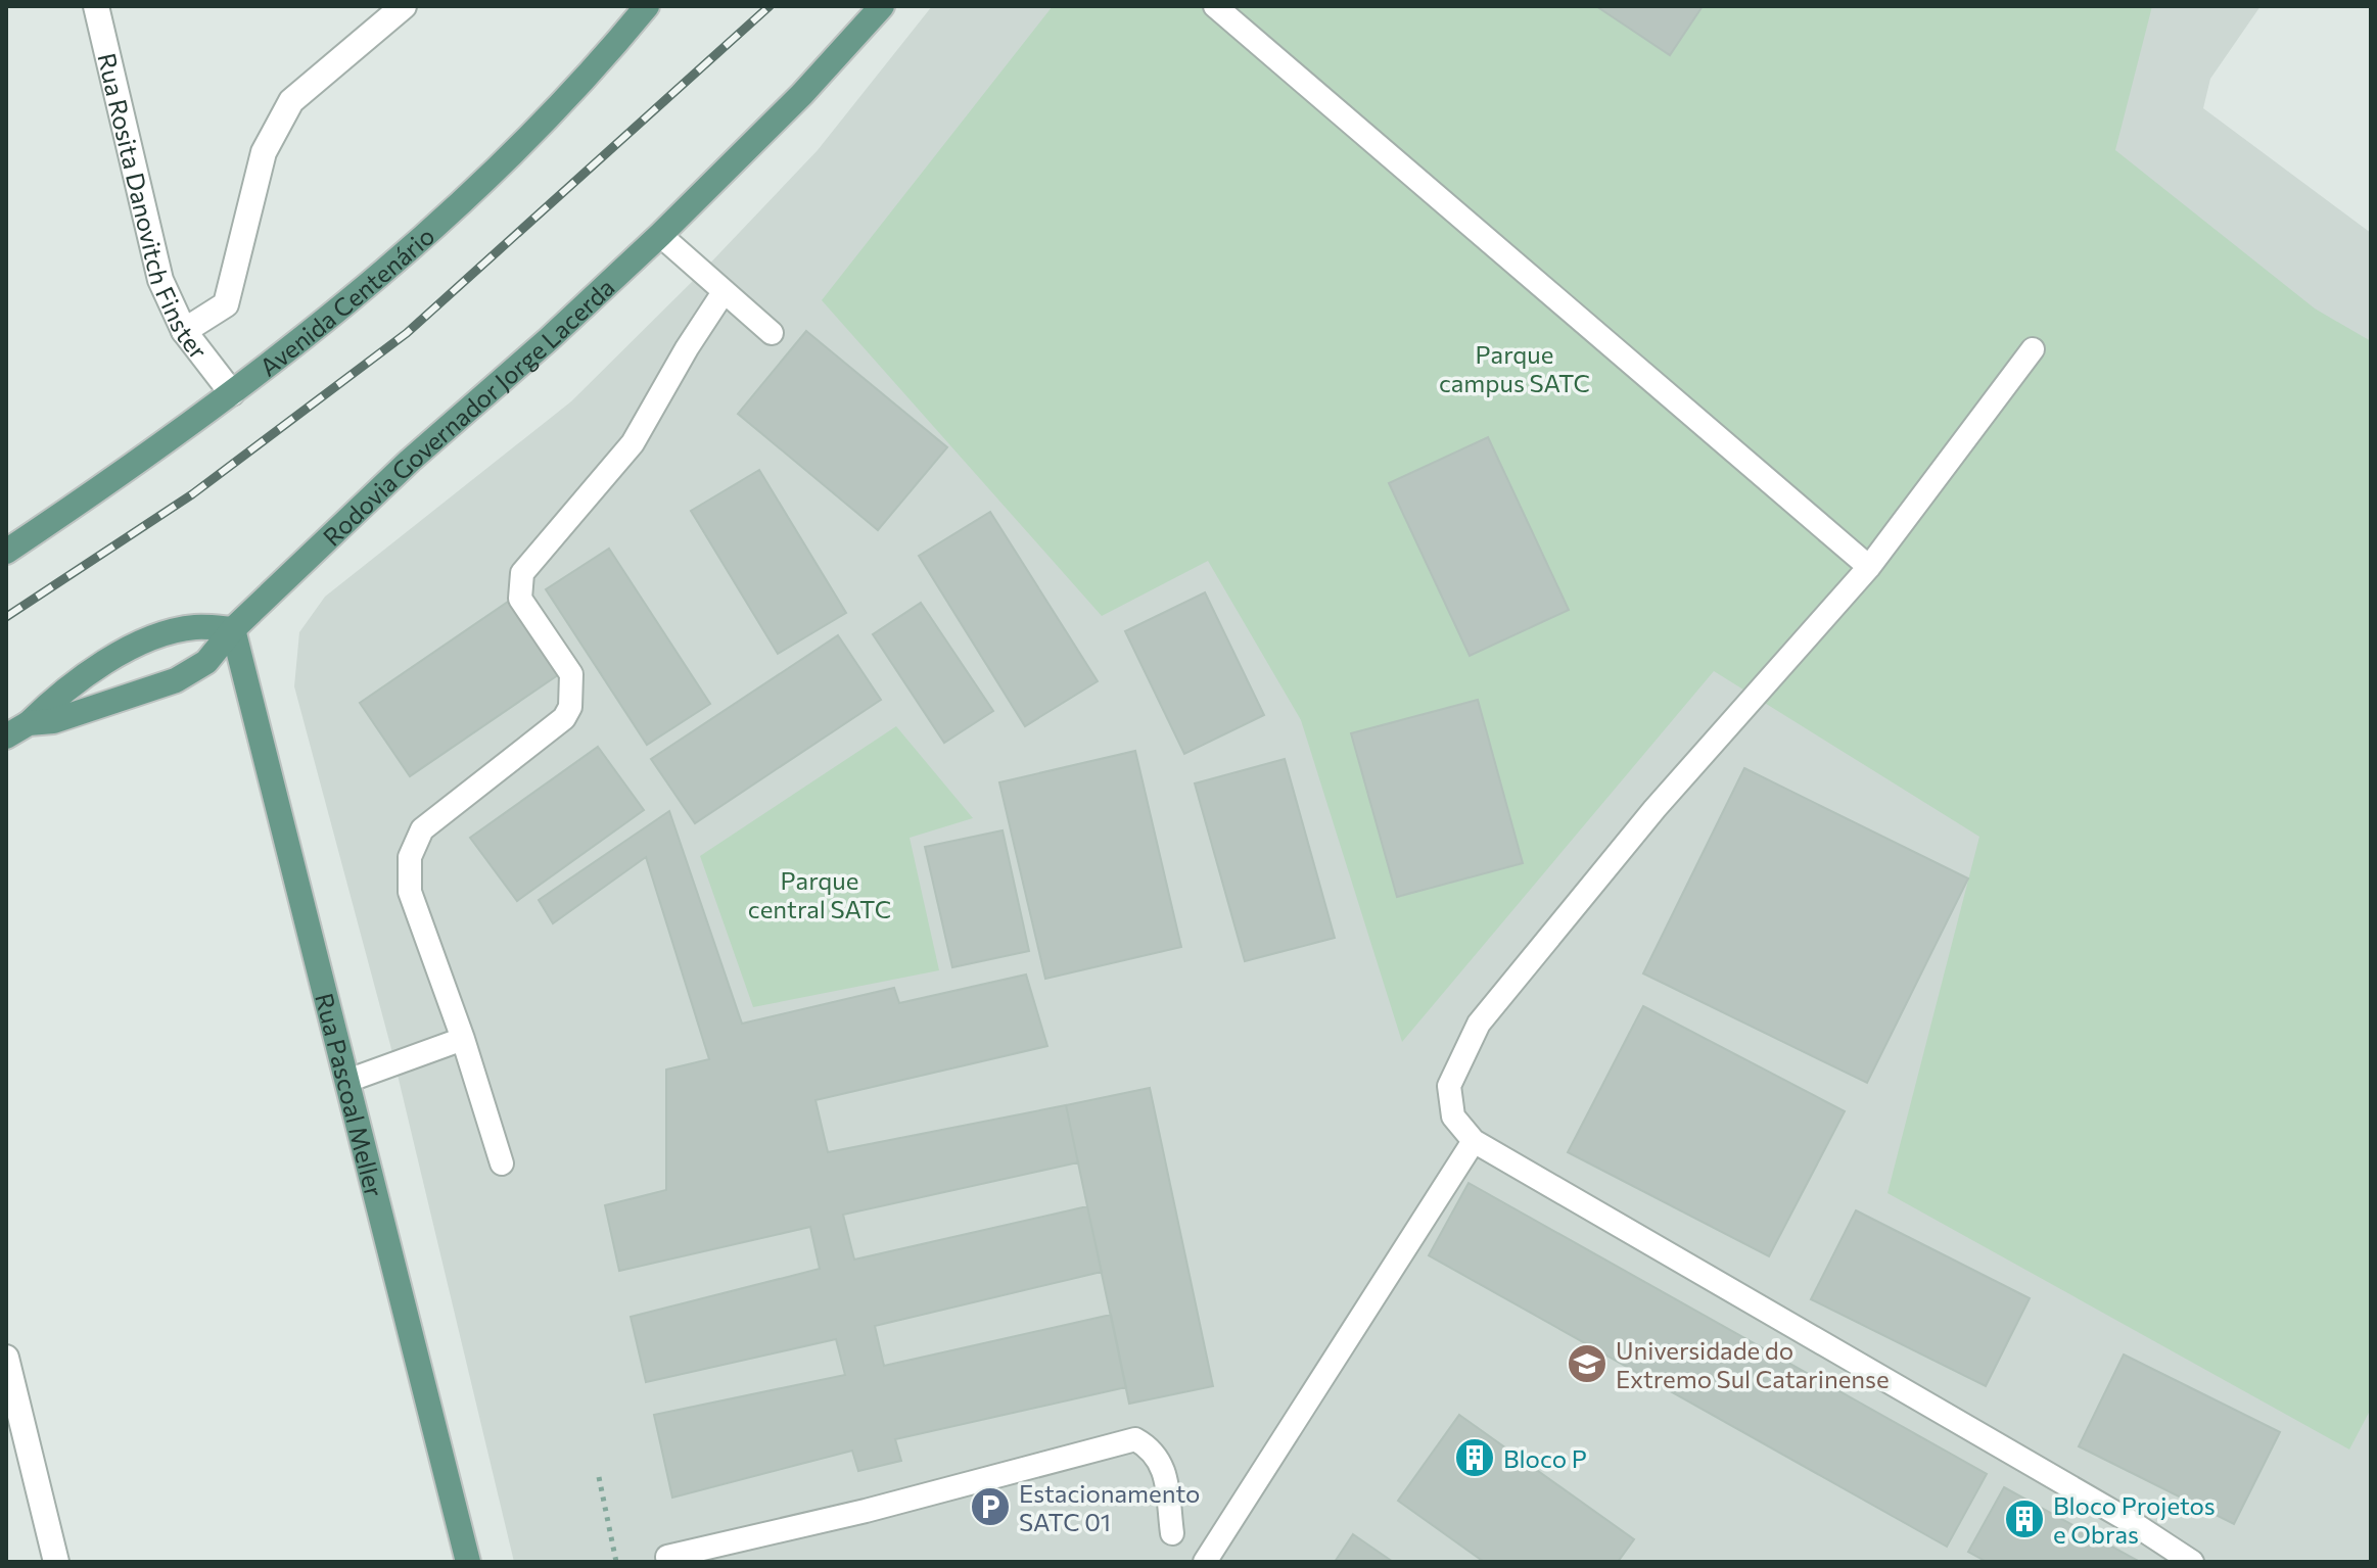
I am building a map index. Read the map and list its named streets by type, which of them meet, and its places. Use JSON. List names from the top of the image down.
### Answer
{
  "streets": {
    "main road": ["Avenida Centenário", "Rodovia Governador Jorge Lacerda", "Rua Pascoal Meller"],
    "street": ["Rua Rosita Danovitch Finster"]
  },
  "crossings": [
    ["Rua Rosita Danovitch Finster", "Avenida Centenário"],
    ["Rodovia Governador Jorge Lacerda", "Rua Pascoal Meller"]
  ],
  "parks": ["Parque campus SATC", "Parque central SATC"],
  "places": {
    "school or university": ["Universidade do Extremo Sul Catarinense"],
    "building": ["Bloco P", "Bloco Projetos e Obras"],
    "parking": ["Estacionamento SATC 01"]
  }
}
